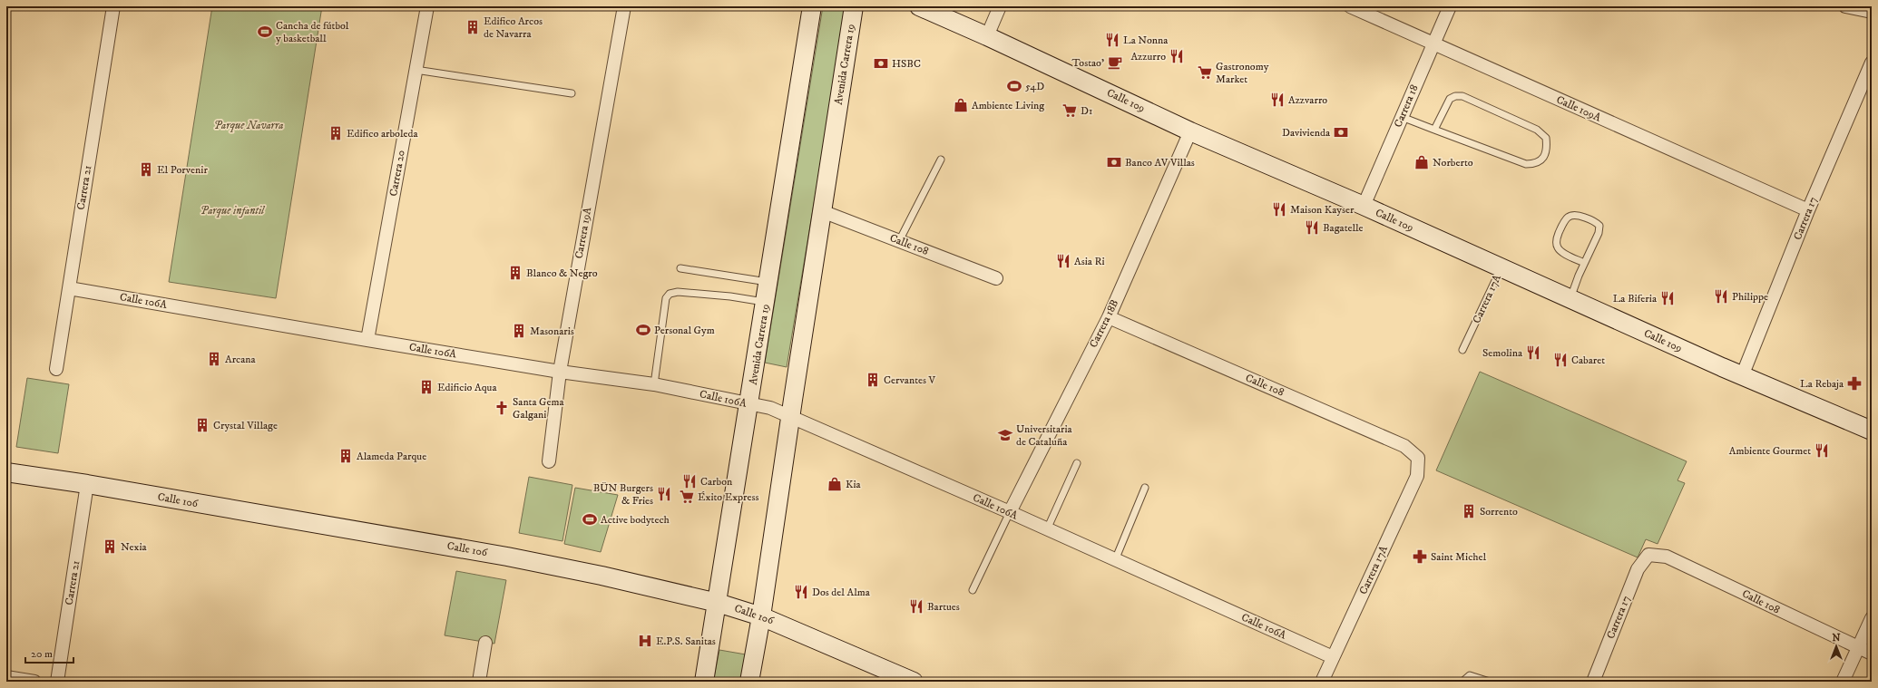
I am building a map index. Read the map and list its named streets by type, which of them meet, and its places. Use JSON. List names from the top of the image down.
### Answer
{
  "streets": {
    "main road": ["Avenida Carrera 19", "Calle 109", "Calle 106"],
    "street": [
      "Carrera 18",
      "Calle 109A",
      "Carrera 20",
      "Carrera 21",
      "Carrera 17",
      "Carrera 19A",
      "Calle 108",
      "Carrera 17A",
      "Calle 106A",
      "Carrera 18B"
    ]
  },
  "crossings": [
    ["Avenida Carrera 19", "Calle 108"],
    ["Avenida Carrera 19", "Calle 106A"],
    ["Avenida Carrera 19", "Calle 106"],
    ["Calle 109", "Carrera 18"],
    ["Calle 109", "Carrera 17"],
    ["Calle 109", "Carrera 17A"],
    ["Calle 109", "Carrera 18B"],
    ["Carrera 18", "Calle 109A"],
    ["Calle 109A", "Carrera 17"],
    ["Carrera 20", "Calle 106A"],
    ["Carrera 21", "Calle 106A"],
    ["Carrera 21", "Calle 106"],
    ["Carrera 17", "Calle 108"],
    ["Carrera 19A", "Calle 106A"],
    ["Calle 108", "Carrera 17A"],
    ["Calle 108", "Carrera 18B"],
    ["Carrera 17A", "Calle 106A"],
    ["Calle 106A", "Carrera 18B"]
  ],
  "parks": ["Parque Navarra", "Parque infantil"],
  "places": {
    "building": [
      "Edifico Arcos de Navarra",
      "Edifico arboleda",
      "El Porvenir",
      "Blanco & Negro",
      "Masonaris",
      "Arcana",
      "Cervantes V",
      "Edificio Aqua",
      "Crystal Village",
      "Alameda Parque",
      "Sorrento",
      "Nexia"
    ],
    "sports": [
      "Cancha de fútbol y basketball",
      "54D",
      "Personal Gym",
      "Active bodytech"
    ],
    "restaurant": [
      "La Nonna",
      "Azzurro",
      "Azzvarro",
      "Maison Kayser",
      "Bagatelle",
      "Asia Ri",
      "Philippe",
      "La Biferia",
      "Semolina",
      "Cabaret",
      "Ambiente Gourmet",
      "Carbon",
      "BÜN Burgers & Fries",
      "Dos del Alma",
      "Bartues"
    ],
    "cafe": ["Tostao’"],
    "bank": ["HSBC", "Davivienda", "Banco AV Villas"],
    "supermarket": ["Gastronomy Market", "D1", "Éxito Express"],
    "shop": ["Ambiente Living", "Norberto", "Kia"],
    "pharmacy": ["La Rebaja", "Saint Michel"],
    "church": ["Santa Gema Galgani"],
    "school or university": ["Universitaria de Cataluña"],
    "hospital": ["E.P.S. Sanitas"]
  },
  "scale_bar": "20 m",
  "north": "top"
}
